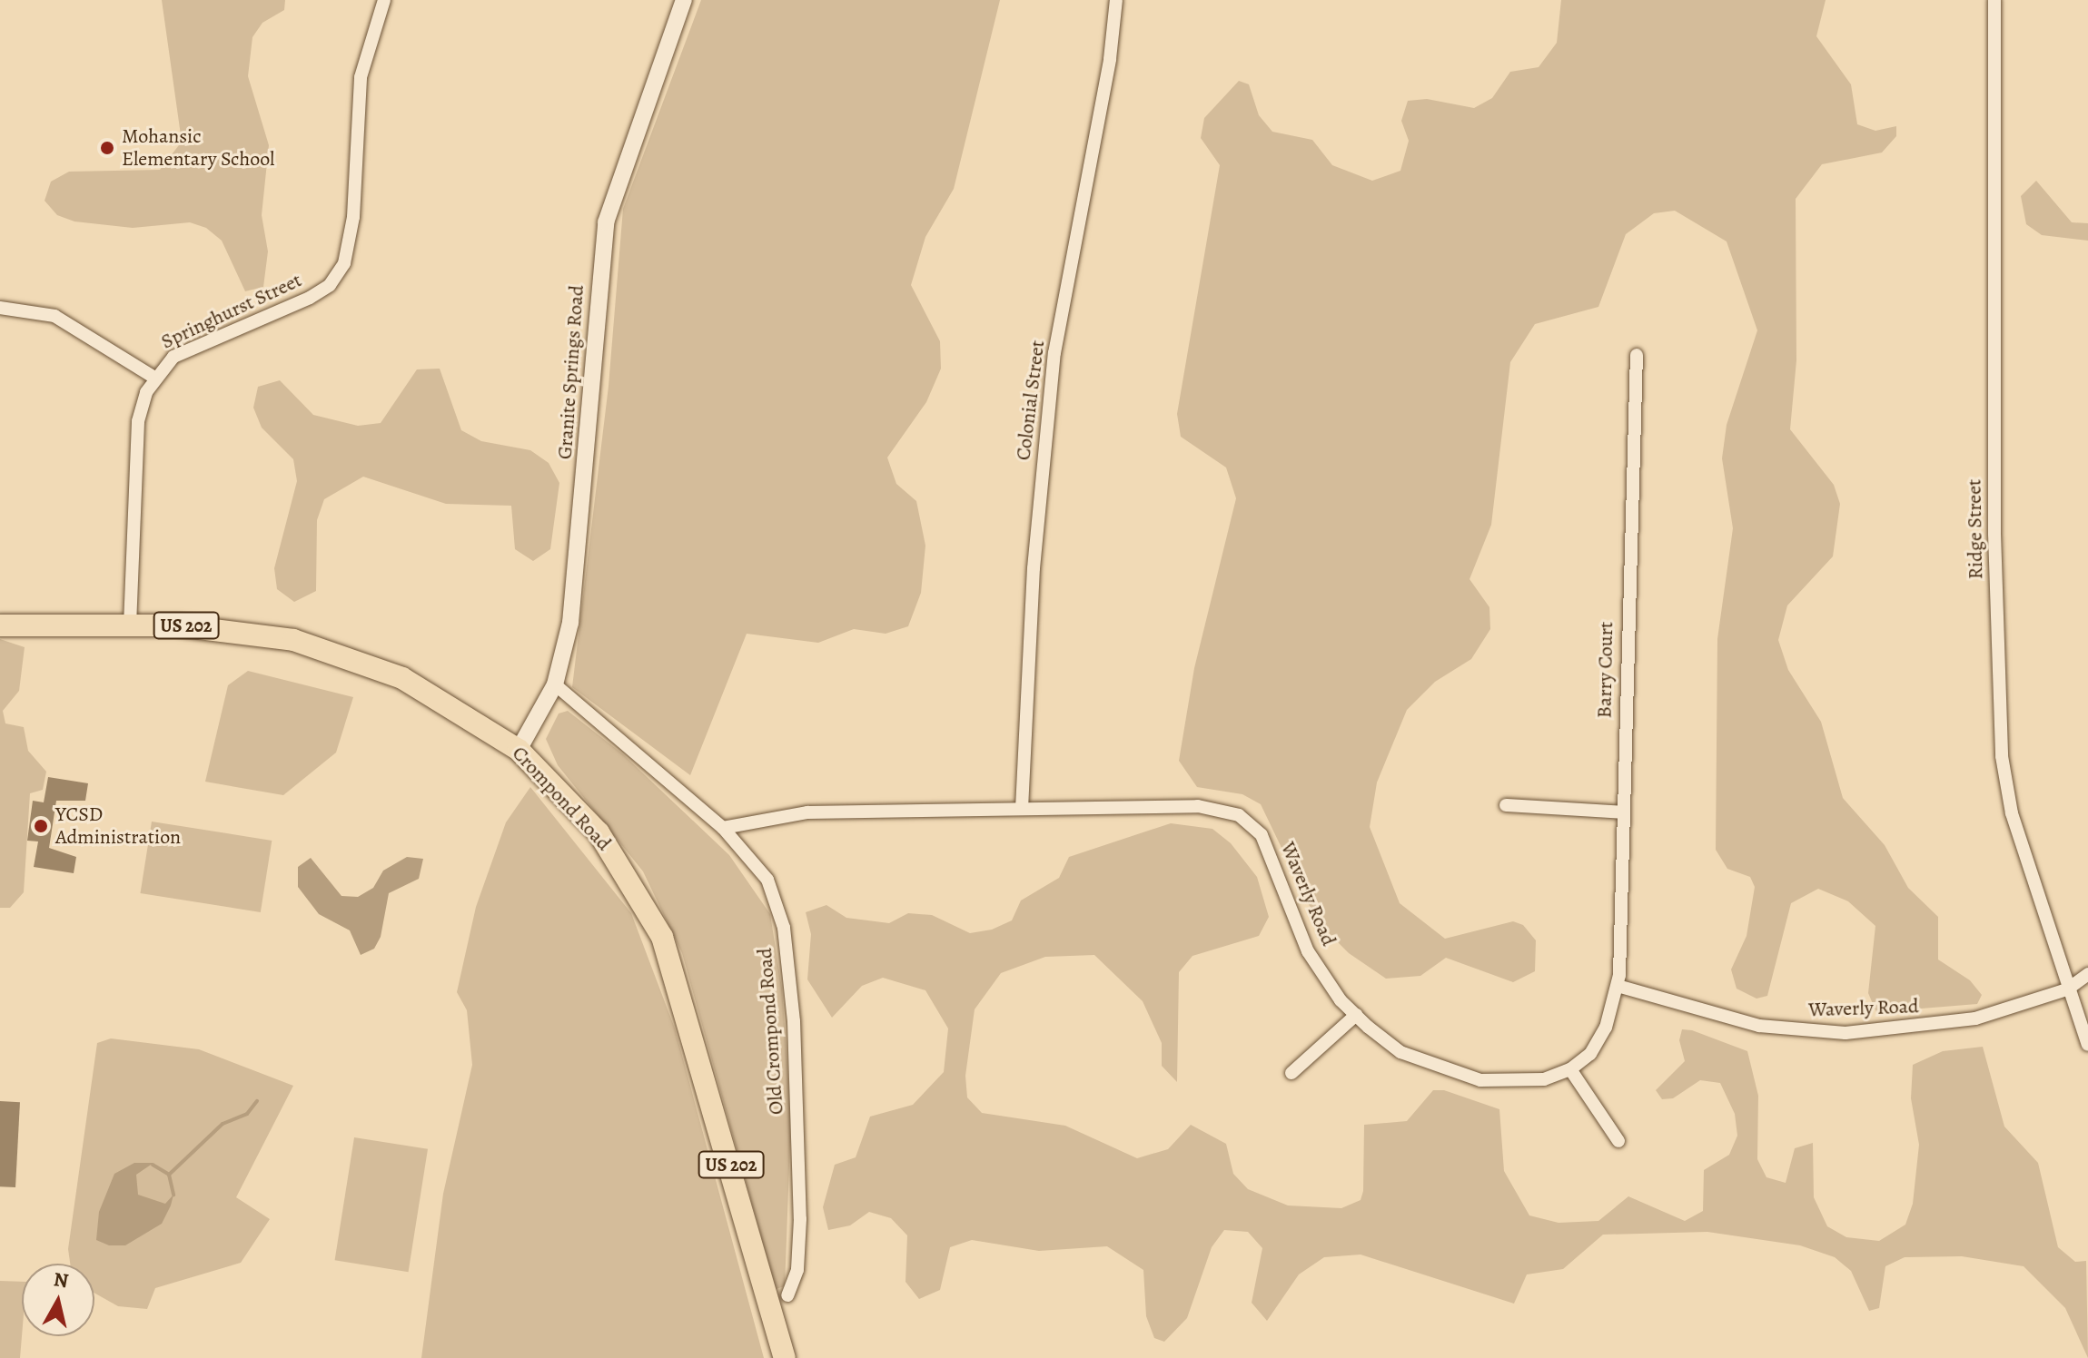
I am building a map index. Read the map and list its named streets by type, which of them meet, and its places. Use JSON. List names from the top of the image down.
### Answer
{
  "streets": {
    "highway": ["US 202", "Crompond Road"],
    "street": [
      "Springhurst Street",
      "Granite Springs Road",
      "Colonial Street",
      "Ridge Street",
      "Barry Court",
      "Waverly Road",
      "Old Crompond Road"
    ]
  },
  "crossings": [
    ["Springhurst Street", "Crompond Road"],
    ["Granite Springs Road", "Crompond Road"],
    ["Granite Springs Road", "Old Crompond Road"],
    ["Colonial Street", "Waverly Road"],
    ["Ridge Street", "Waverly Road"],
    ["Barry Court", "Waverly Road"],
    ["Waverly Road", "Old Crompond Road"]
  ],
  "places": ["Mohansic Elementary School", "YCSD Administration"],
  "north": "top"
}
